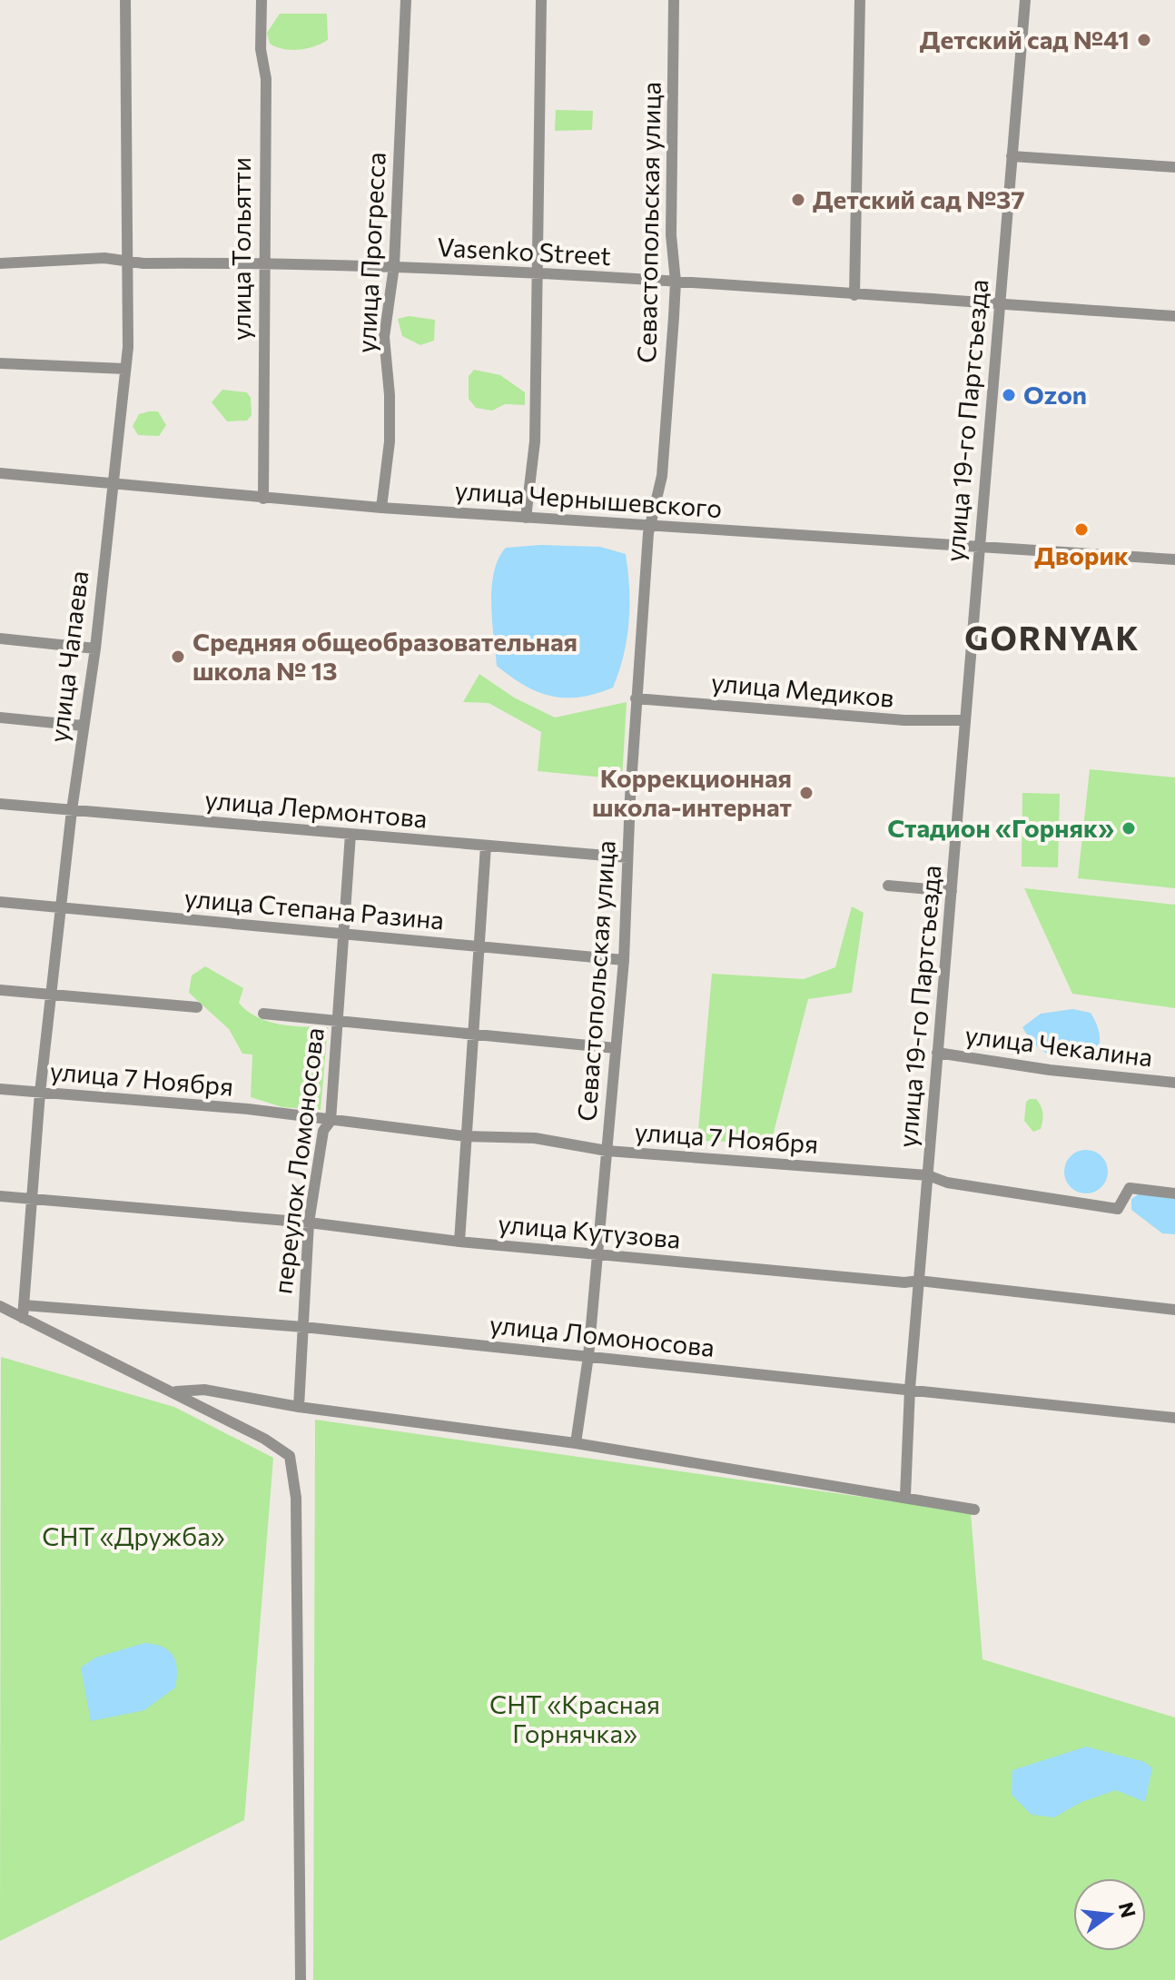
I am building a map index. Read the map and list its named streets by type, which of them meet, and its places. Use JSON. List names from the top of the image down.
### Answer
{
  "streets": {
    "street": [
      "Севастопольская улица",
      "улица Тольятти",
      "Vasenko Street",
      "улица Прогресса",
      "улица 19-го Партсъезда",
      "улица Чернышевского",
      "улица Чапаева",
      "улица Медиков",
      "улица Лермонтова",
      "улица Степана Разина",
      "улица Чекалина",
      "улица 7 Ноября",
      "переулок Ломоносова",
      "улица Кутузова",
      "улица Ломоносова"
    ]
  },
  "crossings": [
    ["Севастопольская улица", "Vasenko Street"],
    ["Севастопольская улица", "улица Чернышевского"],
    ["Севастопольская улица", "улица Медиков"],
    ["Севастопольская улица", "улица Лермонтова"],
    ["Севастопольская улица", "улица Степана Разина"],
    ["Севастопольская улица", "улица 7 Ноября"],
    ["Севастопольская улица", "улица Кутузова"],
    ["Севастопольская улица", "улица Ломоносова"],
    ["улица Тольятти", "Vasenko Street"],
    ["улица Тольятти", "улица Чернышевского"],
    ["Vasenko Street", "улица Прогресса"],
    ["Vasenko Street", "улица 19-го Партсъезда"],
    ["Vasenko Street", "улица Чапаева"],
    ["улица Прогресса", "улица Чернышевского"],
    ["улица 19-го Партсъезда", "улица Чернышевского"],
    ["улица 19-го Партсъезда", "улица Медиков"],
    ["улица 19-го Партсъезда", "улица Чекалина"],
    ["улица 19-го Партсъезда", "улица 7 Ноября"],
    ["улица 19-го Партсъезда", "улица Кутузова"],
    ["улица 19-го Партсъезда", "улица Ломоносова"],
    ["улица Чернышевского", "улица Чапаева"],
    ["улица Чапаева", "улица Лермонтова"],
    ["улица Чапаева", "улица Степана Разина"],
    ["улица Чапаева", "улица 7 Ноября"],
    ["улица Чапаева", "улица Кутузова"],
    ["улица Чапаева", "улица Ломоносова"],
    ["улица Лермонтова", "переулок Ломоносова"],
    ["улица Степана Разина", "переулок Ломоносова"],
    ["улица 7 Ноября", "переулок Ломоносова"],
    ["переулок Ломоносова", "улица Кутузова"],
    ["переулок Ломоносова", "улица Ломоносова"]
  ],
  "districts": ["GORNYAK"],
  "parks": ["СНТ «Дружба»", "СНТ «Красная Горнячка»"],
  "places": [
    "Детский сад №41",
    "Детский сад №37",
    "Ozon",
    "Дворик",
    "Средняя общеобразовательная школа № 13",
    "Коррекционная школа-интернат",
    "Стадион «Горняк»"
  ],
  "north": "right"
}
